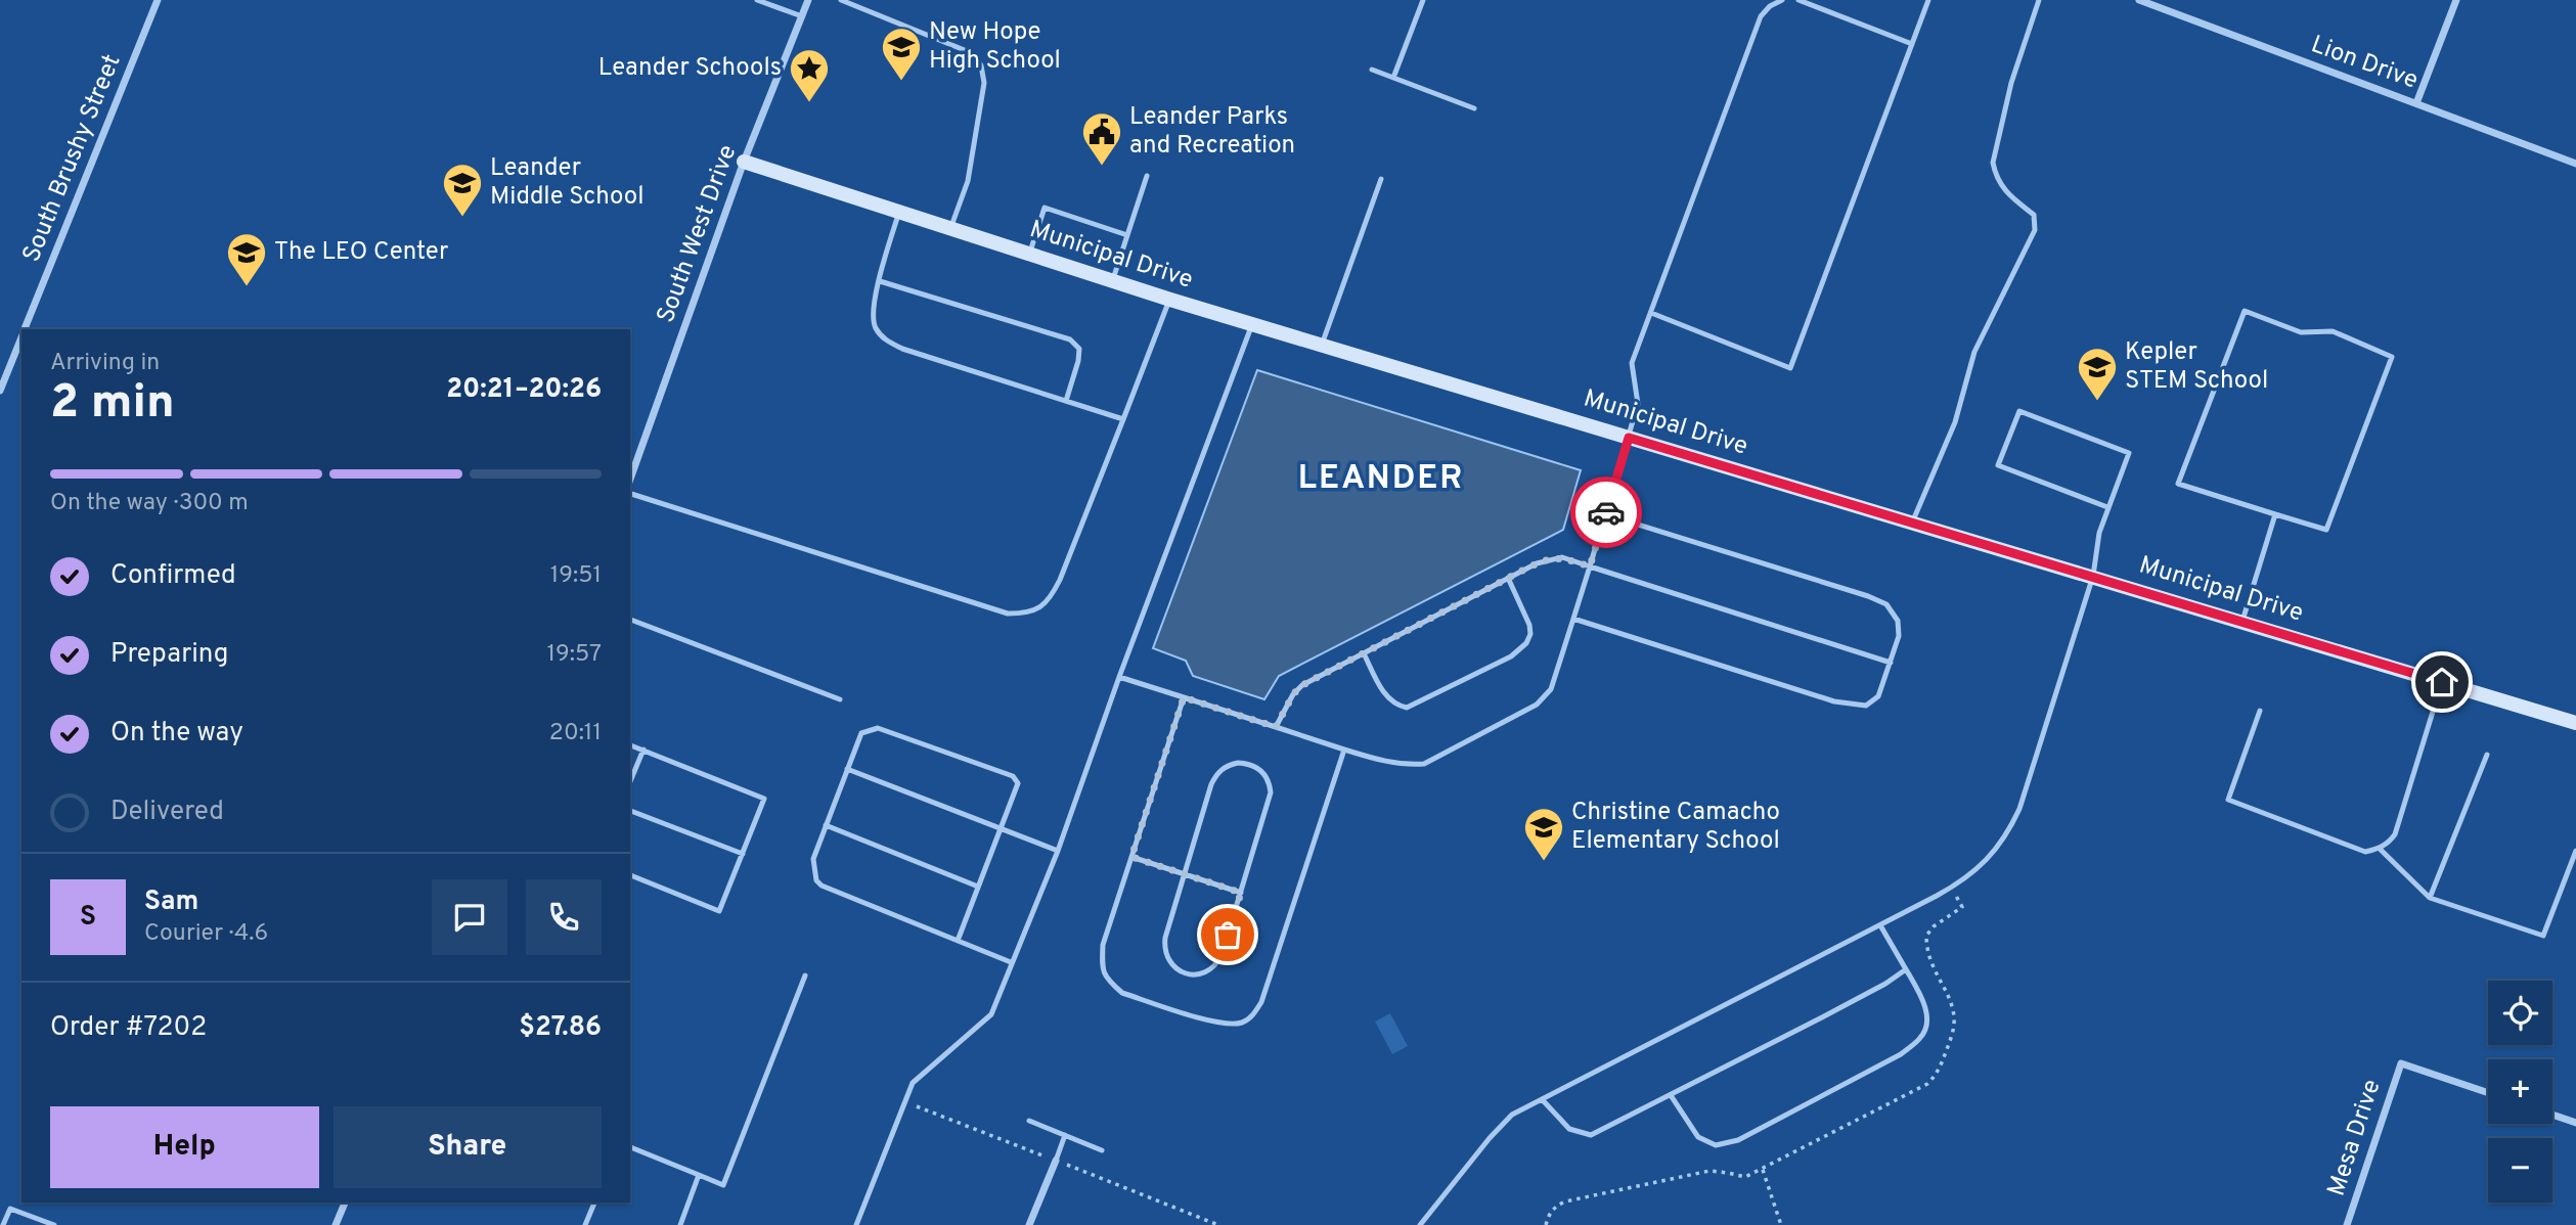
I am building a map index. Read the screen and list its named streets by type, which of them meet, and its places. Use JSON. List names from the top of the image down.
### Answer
{
  "streets": {
    "street": [
      "Lion Drive",
      "South Brushy Street",
      "South West Drive",
      "Municipal Drive",
      "Mesa Drive"
    ]
  },
  "crossings": [
    ["South West Drive", "Municipal Drive"]
  ],
  "districts": ["LEANDER"],
  "places": {
    "school or university": [
      "New Hope High School",
      "Leander Middle School",
      "The LEO Center",
      "Kepler STEM School",
      "Christine Camacho Elementary School"
    ],
    "place": ["Leander Schools"],
    "public building": ["Leander Parks and Recreation"]
  },
  "page": {
    "heading": ["2 min", "Arriving in", "20:21–20:26"],
    "panel": [
      "Sam",
      "Courier · 4.6",
      "Order #7202",
      "$27.86"
    ],
    "bar": "On the way · 300 m",
    "list": [
      ["Confirmed", "19:51"],
      ["Preparing", "19:57"],
      ["On the way", "20:11"],
      "Delivered"
    ],
    "round": "S",
    "map_buttons": ["+", "−"],
    "buttons": ["Help", "Share"]
  }
}
